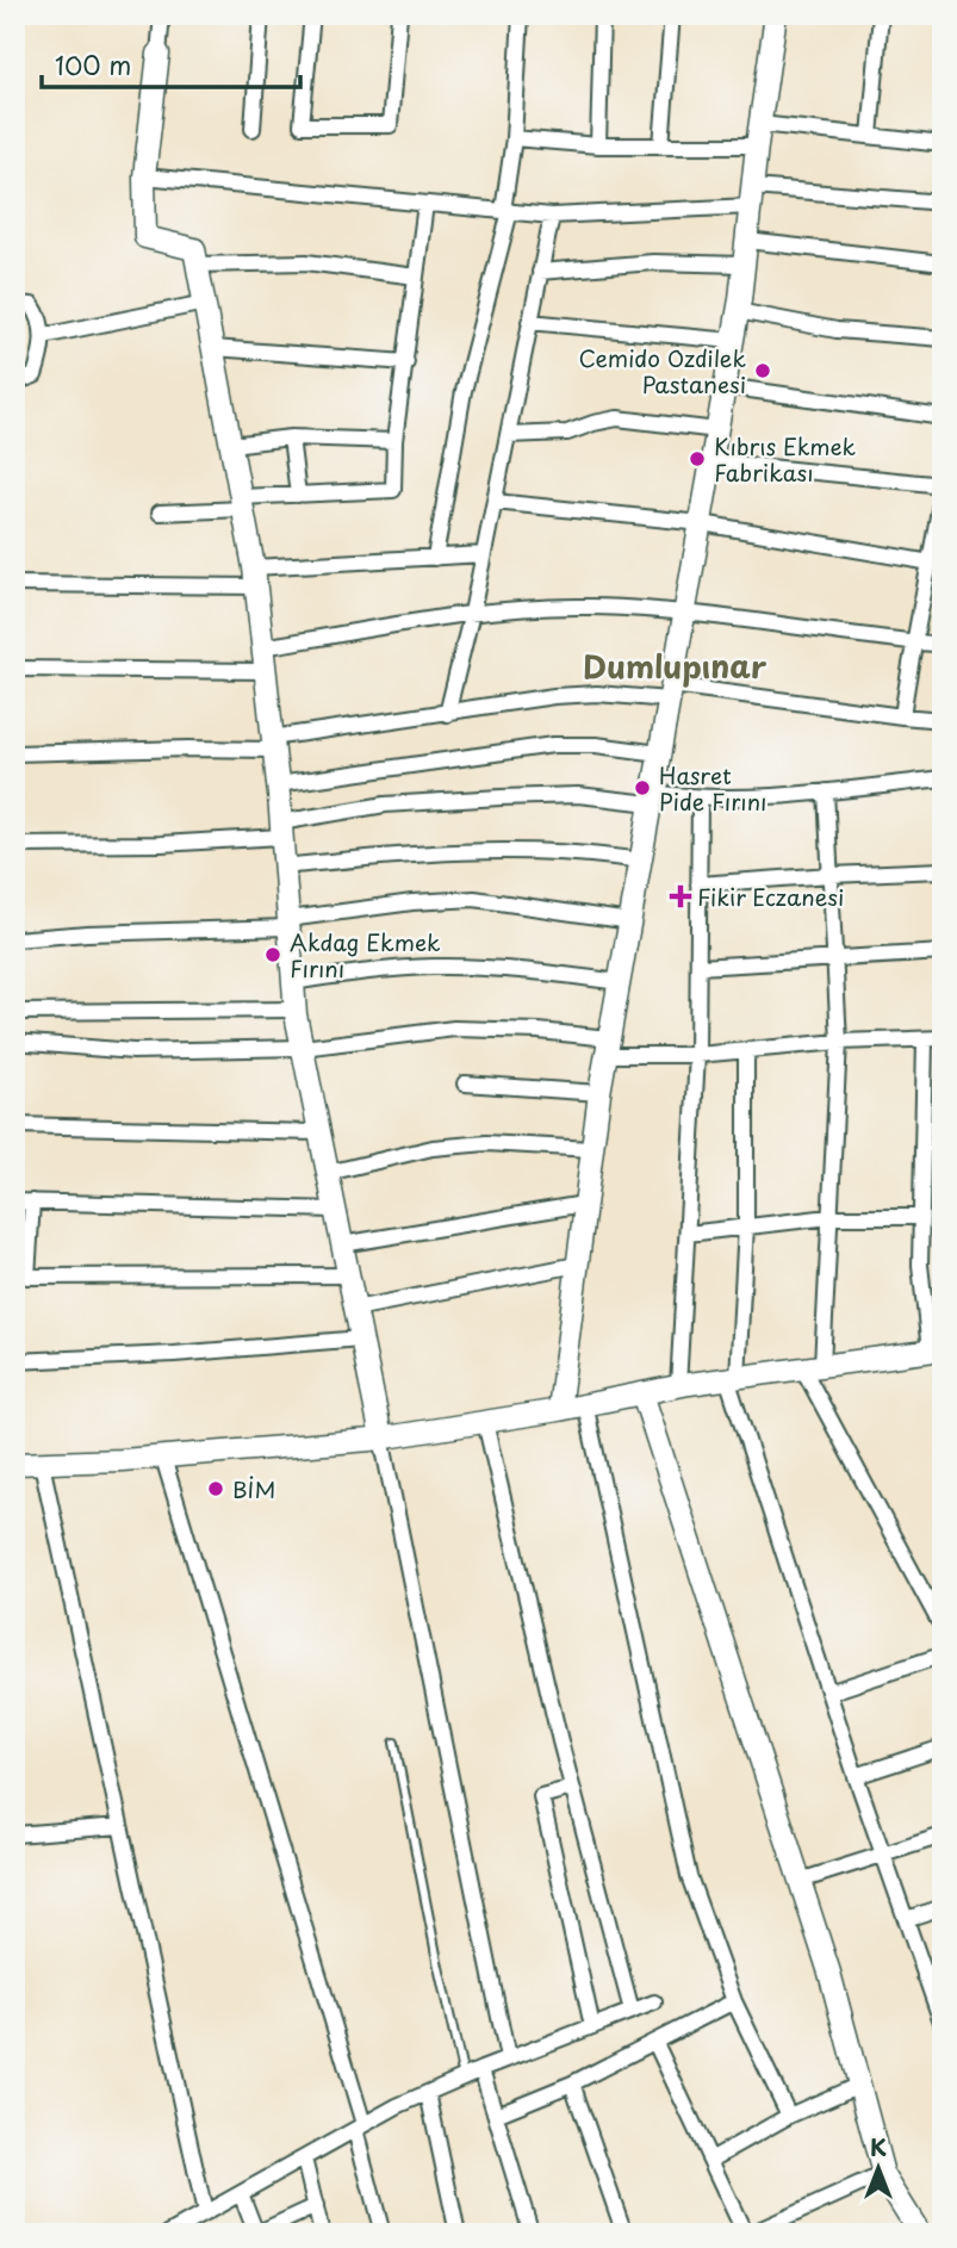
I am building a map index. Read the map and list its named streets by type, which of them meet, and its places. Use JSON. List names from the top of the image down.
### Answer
{
  "districts": ["Dumlupınar"],
  "places": {
    "other": [
      "Cemido Ozdilek Pastanesi",
      "Kıbrıs Ekmek Fabrikası",
      "Hasret Pide Fırını",
      "Akdag Ekmek Fırını",
      "BİM"
    ],
    "health": ["Fikir Eczanesi"]
  },
  "scale_bar": "100 m",
  "north": "top"
}
